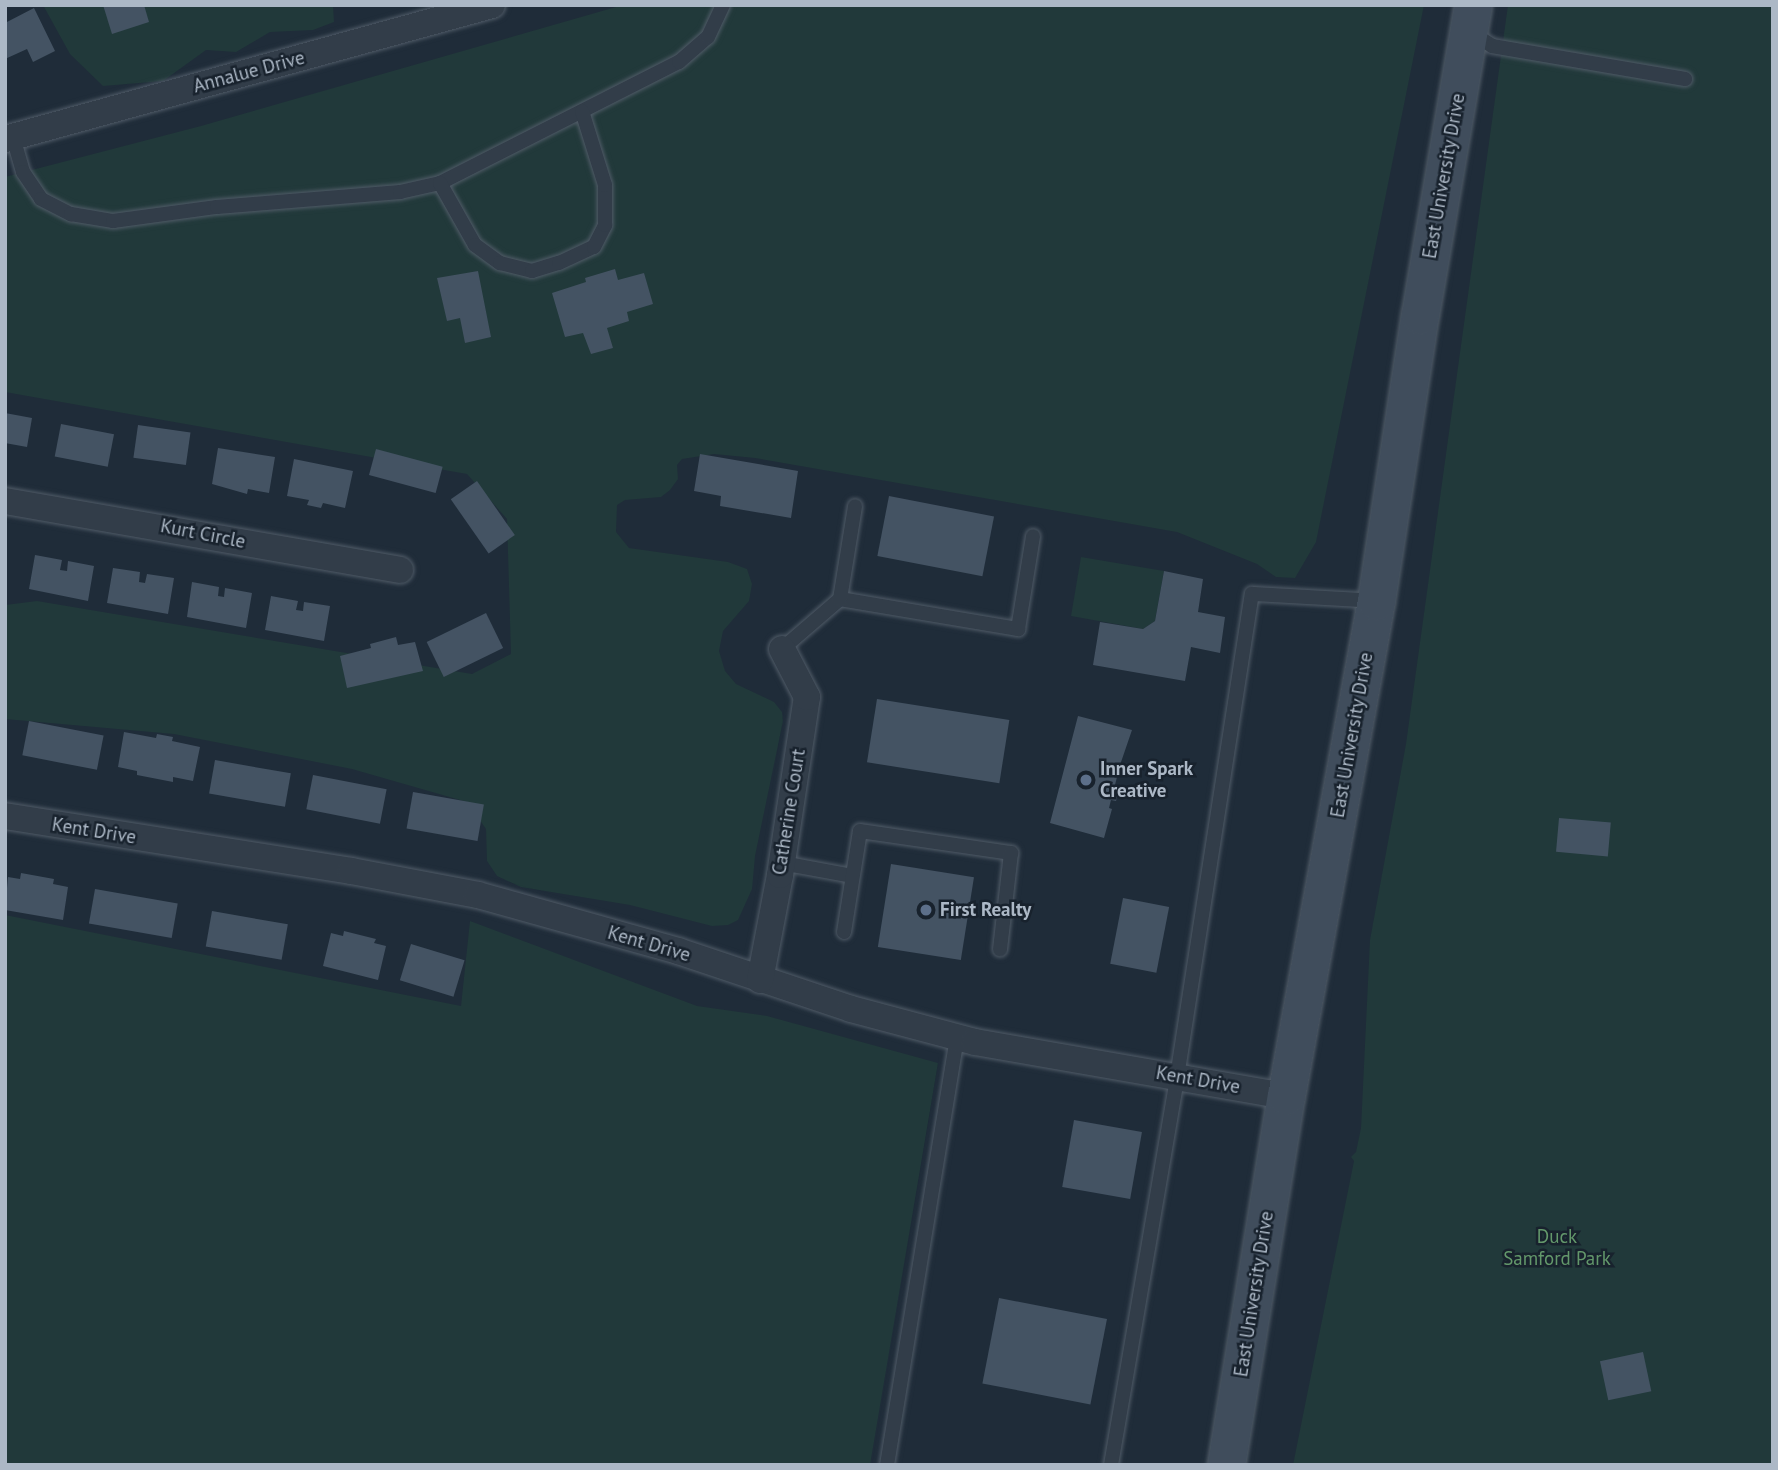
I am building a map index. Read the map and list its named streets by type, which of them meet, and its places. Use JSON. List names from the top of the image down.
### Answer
{
  "streets": {
    "main road": ["East University Drive"],
    "street": [
      "Annalue Drive",
      "Kurt Circle",
      "Catherine Court",
      "Kent Drive"
    ]
  },
  "crossings": [
    ["East University Drive", "Kent Drive"],
    ["Catherine Court", "Kent Drive"]
  ],
  "parks": ["Duck Samford Park"],
  "places": ["Inner Spark Creative", "First Realty"]
}
